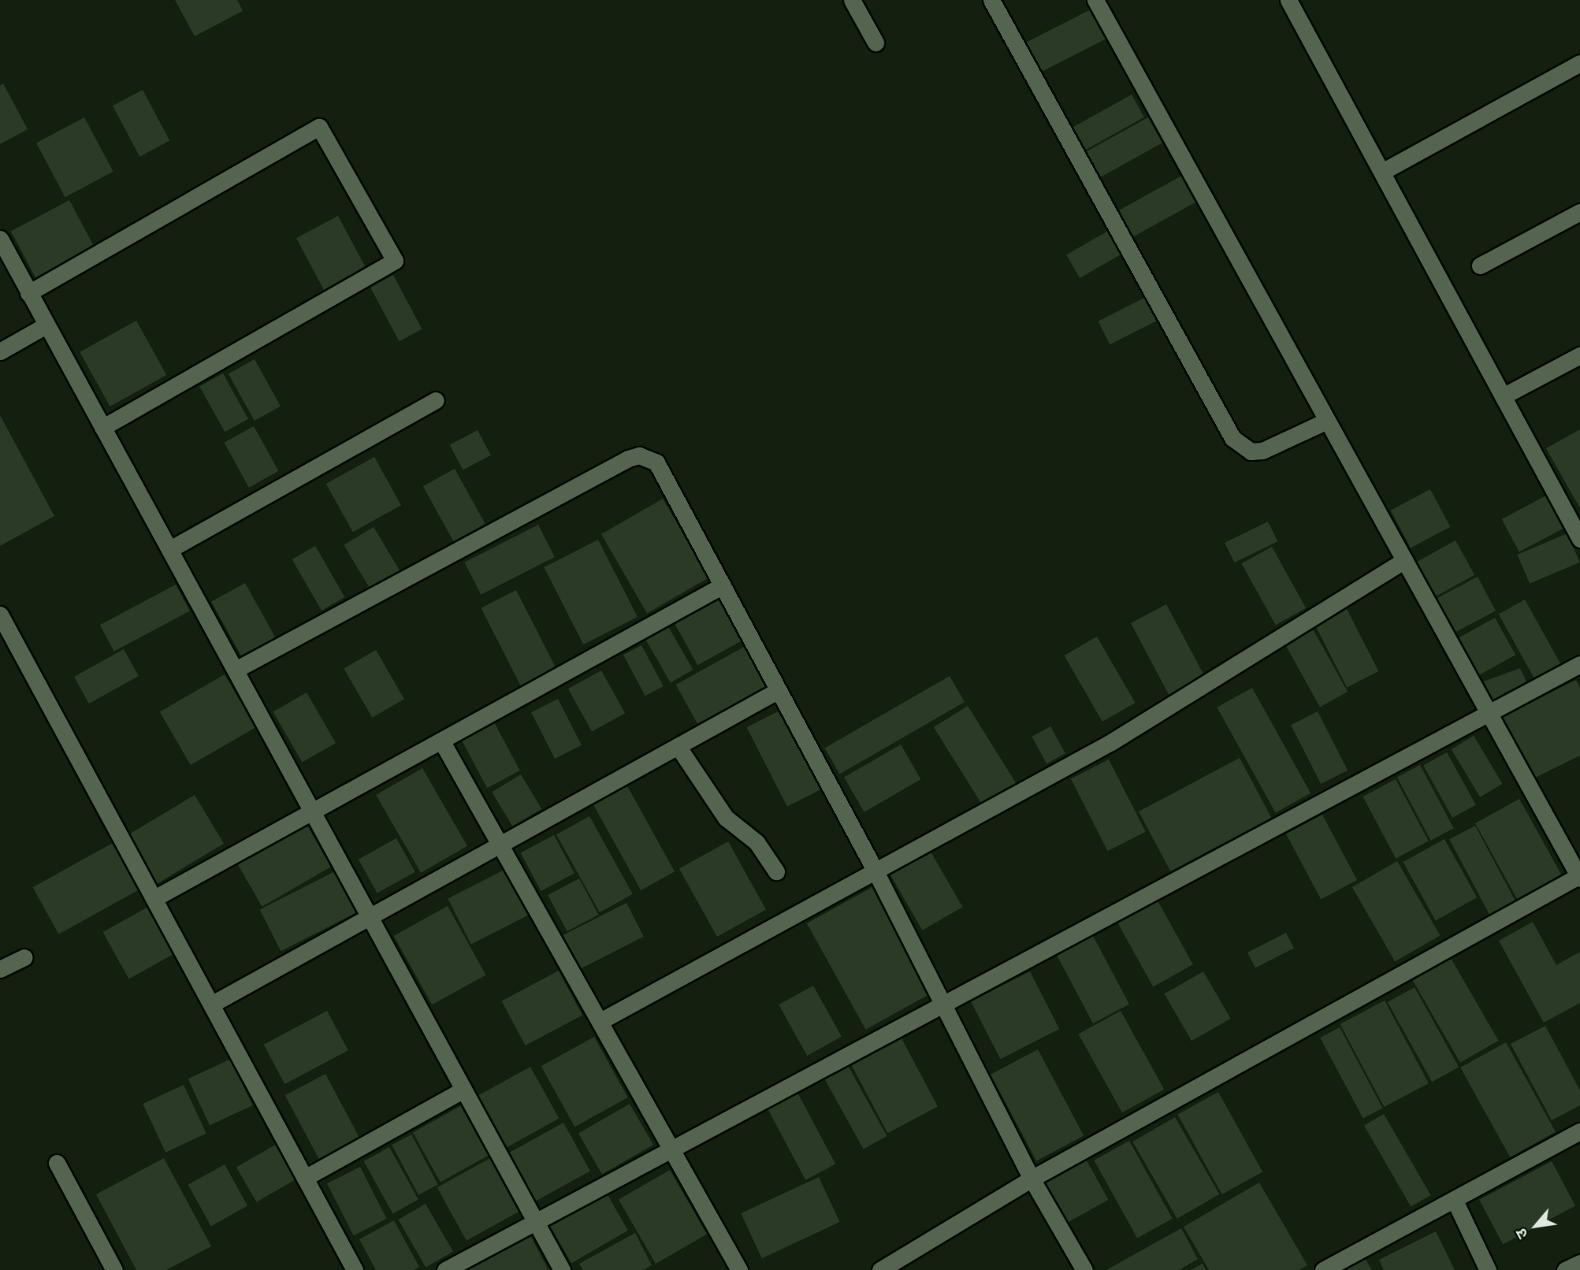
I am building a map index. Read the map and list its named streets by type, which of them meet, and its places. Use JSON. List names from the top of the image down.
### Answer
{
  "north": "bottom left"
}
